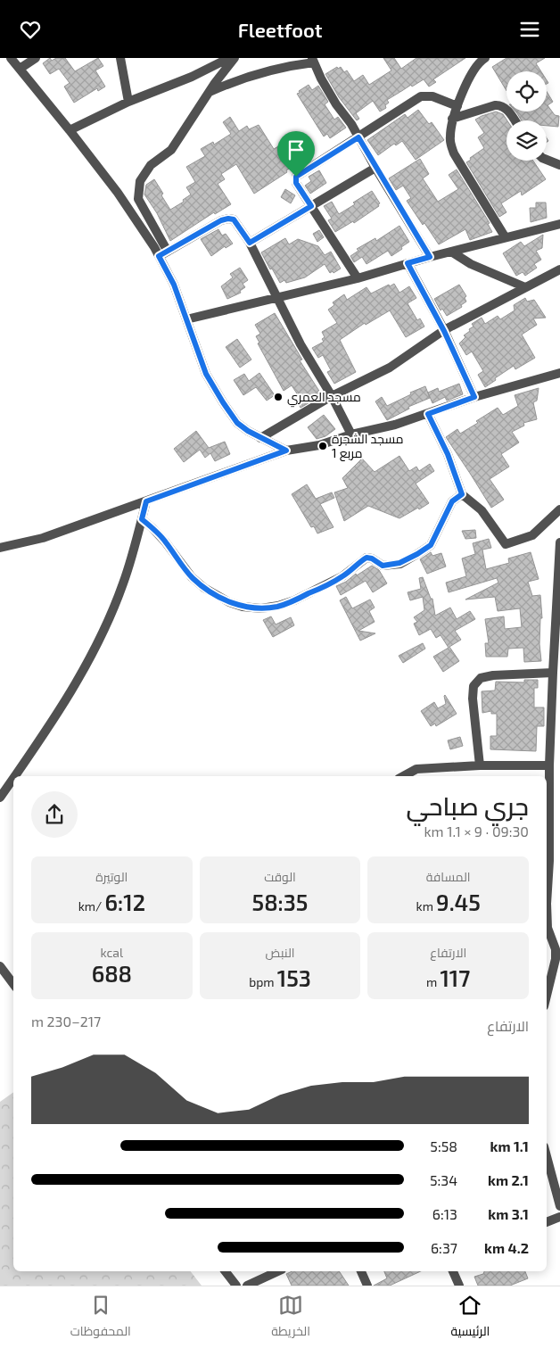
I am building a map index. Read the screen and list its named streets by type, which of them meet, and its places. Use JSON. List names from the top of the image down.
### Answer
{
  "places": ["مسجد العمري", "مسجد الشجرة مربع 1"],
  "page": {
    "header": "Fleetfoot",
    "heading": ["جري صباحي", "09:30 · 9 × 1.1 km"],
    "stats": [
      ["المسافة", "9.45 km"],
      ["الوقت", "58:35"],
      ["الوتيرة", "6:12 /km"],
      ["الارتفاع", "117 m"],
      ["النبض", "153 bpm"],
      ["kcal", "688"]
    ],
    "chart": ["الارتفاع", "217–230 m"],
    "list": [
      {
        "name": "1.1 km",
        "note": "5:58"
      },
      {
        "name": "2.1 km",
        "note": "5:34"
      },
      {
        "name": "3.1 km",
        "note": "6:13"
      },
      {
        "name": "4.2 km",
        "note": "6:37"
      }
    ],
    "tabs": ["الرئيسية", "الخريطة", "المحفوظات"]
  }
}
